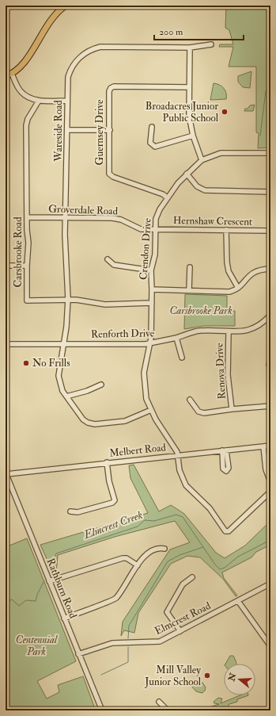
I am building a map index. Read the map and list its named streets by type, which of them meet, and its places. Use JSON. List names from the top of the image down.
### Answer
{
  "streets": {
    "street": [
      "Wareside Road",
      "Guernsey Drive",
      "Groverdale Road",
      "Hernshaw Crescent",
      "Crendon Drive",
      "Carsbrooke Road",
      "Renforth Drive",
      "Renova Drive",
      "Melbert Road",
      "Rathburn Road",
      "Elmcrest Road"
    ]
  },
  "crossings": [
    ["Wareside Road", "Groverdale Road"],
    ["Wareside Road", "Crendon Drive"],
    ["Wareside Road", "Carsbrooke Road"],
    ["Wareside Road", "Renforth Drive"],
    ["Guernsey Drive", "Crendon Drive"],
    ["Groverdale Road", "Hernshaw Crescent"],
    ["Groverdale Road", "Crendon Drive"],
    ["Groverdale Road", "Carsbrooke Road"],
    ["Hernshaw Crescent", "Crendon Drive"],
    ["Crendon Drive", "Carsbrooke Road"],
    ["Crendon Drive", "Renforth Drive"],
    ["Crendon Drive", "Melbert Road"],
    ["Renforth Drive", "Renova Drive"],
    ["Melbert Road", "Rathburn Road"],
    ["Rathburn Road", "Elmcrest Road"]
  ],
  "water": ["Elmcrest Creek"],
  "parks": ["Carsbrooke Park", "Centennial Park"],
  "places": ["Broadacres Junior Public School", "No Frills", "Mill Valley Junior School"],
  "scale_bar": "200 m",
  "north": "left"
}
